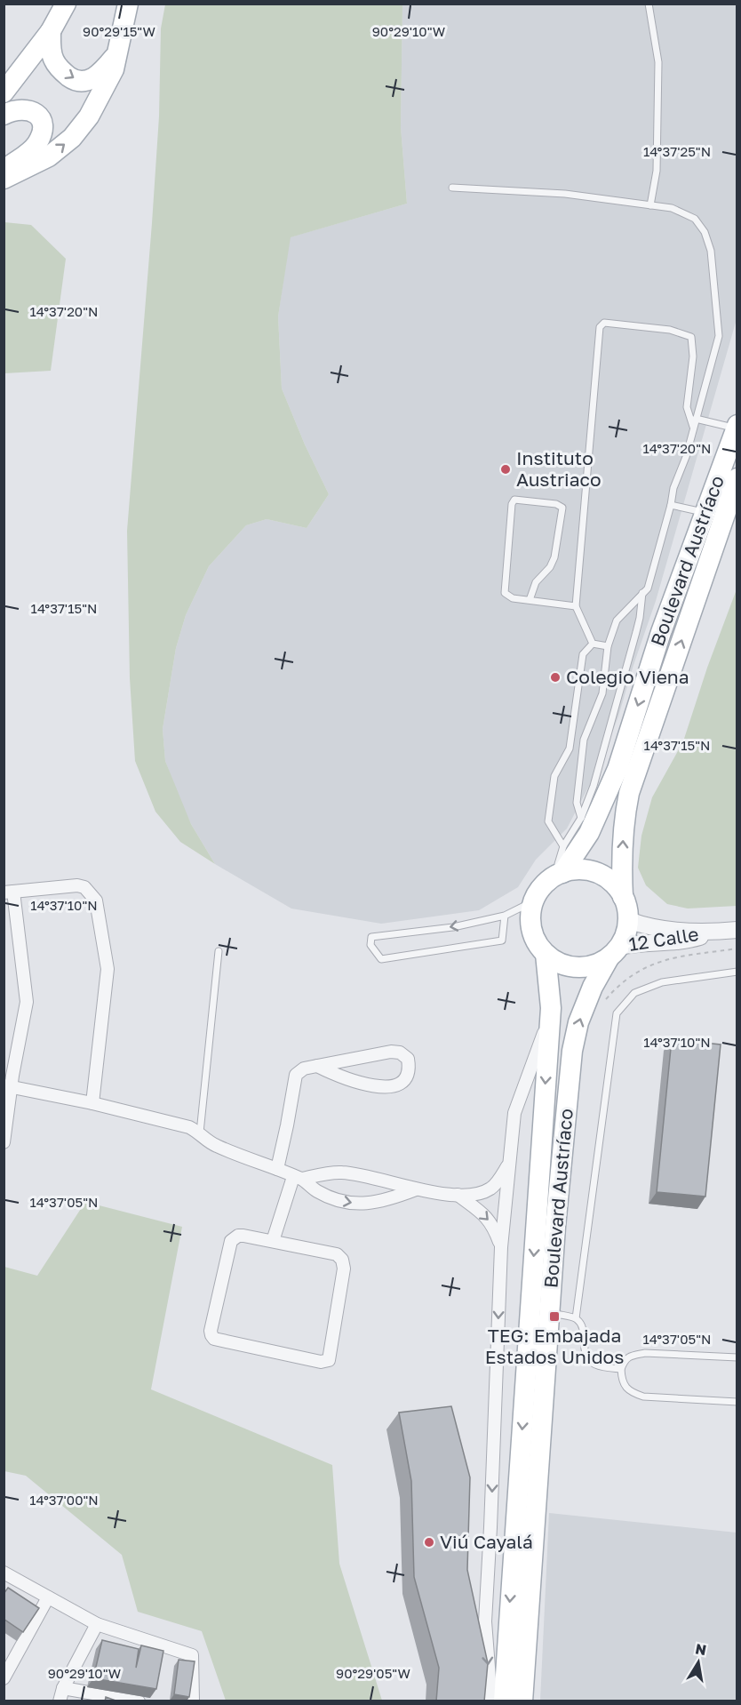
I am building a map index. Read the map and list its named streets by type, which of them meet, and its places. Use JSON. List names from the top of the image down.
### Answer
{
  "streets": {
    "main road": ["Boulevard Austríaco"],
    "street": ["12 Calle"]
  },
  "crossings": [
    ["Boulevard Austríaco", "12 Calle"]
  ],
  "places": {
    "other": ["Instituto Austriaco", "Colegio Viena", "Viú Cayalá"],
    "transit": ["TEG: Embajada Estados Unidos"]
  },
  "north": "top",
  "coordinates": [
    "90°29'15\"W",
    "90°29'10\"W",
    "14°37'25\"N",
    "14°37'20\"N",
    "14°37'15\"N",
    "14°37'10\"N",
    "14°37'05\"N",
    "14°37'00\"N",
    "90°29'05\"W"
  ]
}
